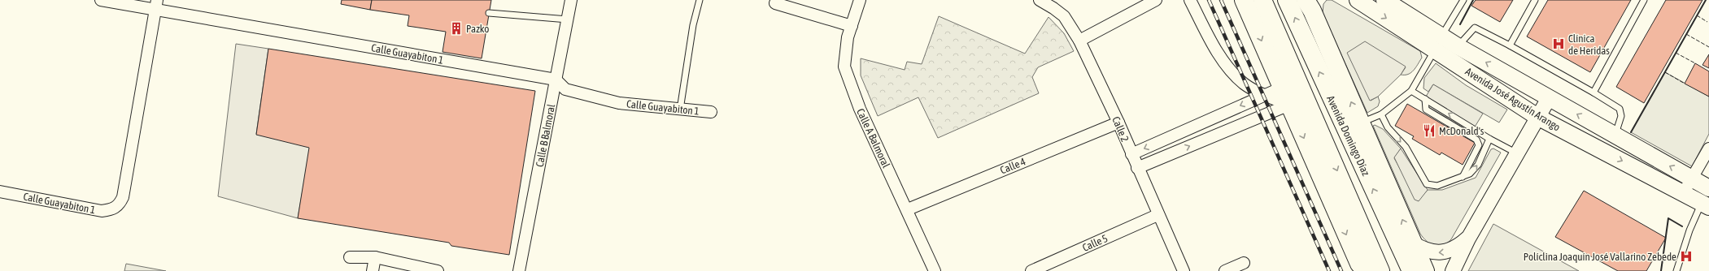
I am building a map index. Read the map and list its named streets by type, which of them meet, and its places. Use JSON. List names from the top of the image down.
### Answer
{
  "streets": {
    "main road": ["Avenida José Agustín Arango", "Avenida Domingo Díaz"],
    "street": [
      "Calle Guayabiton 1",
      "Calle 2",
      "Calle B Balmoral",
      "Calle A Balmoral",
      "Calle 4",
      "Calle 5"
    ]
  },
  "crossings": [
    ["Calle Guayabiton 1", "Calle B Balmoral"],
    ["Calle 2", "Calle 4"],
    ["Calle 2", "Calle 5"],
    ["Calle A Balmoral", "Calle 4"]
  ],
  "places": {
    "building": ["Pazko"],
    "hospital": ["Clínica de Heridas", "Políclina Joaquín José Vallarino Zebede"],
    "restaurant": ["McDonald's"]
  }
}
